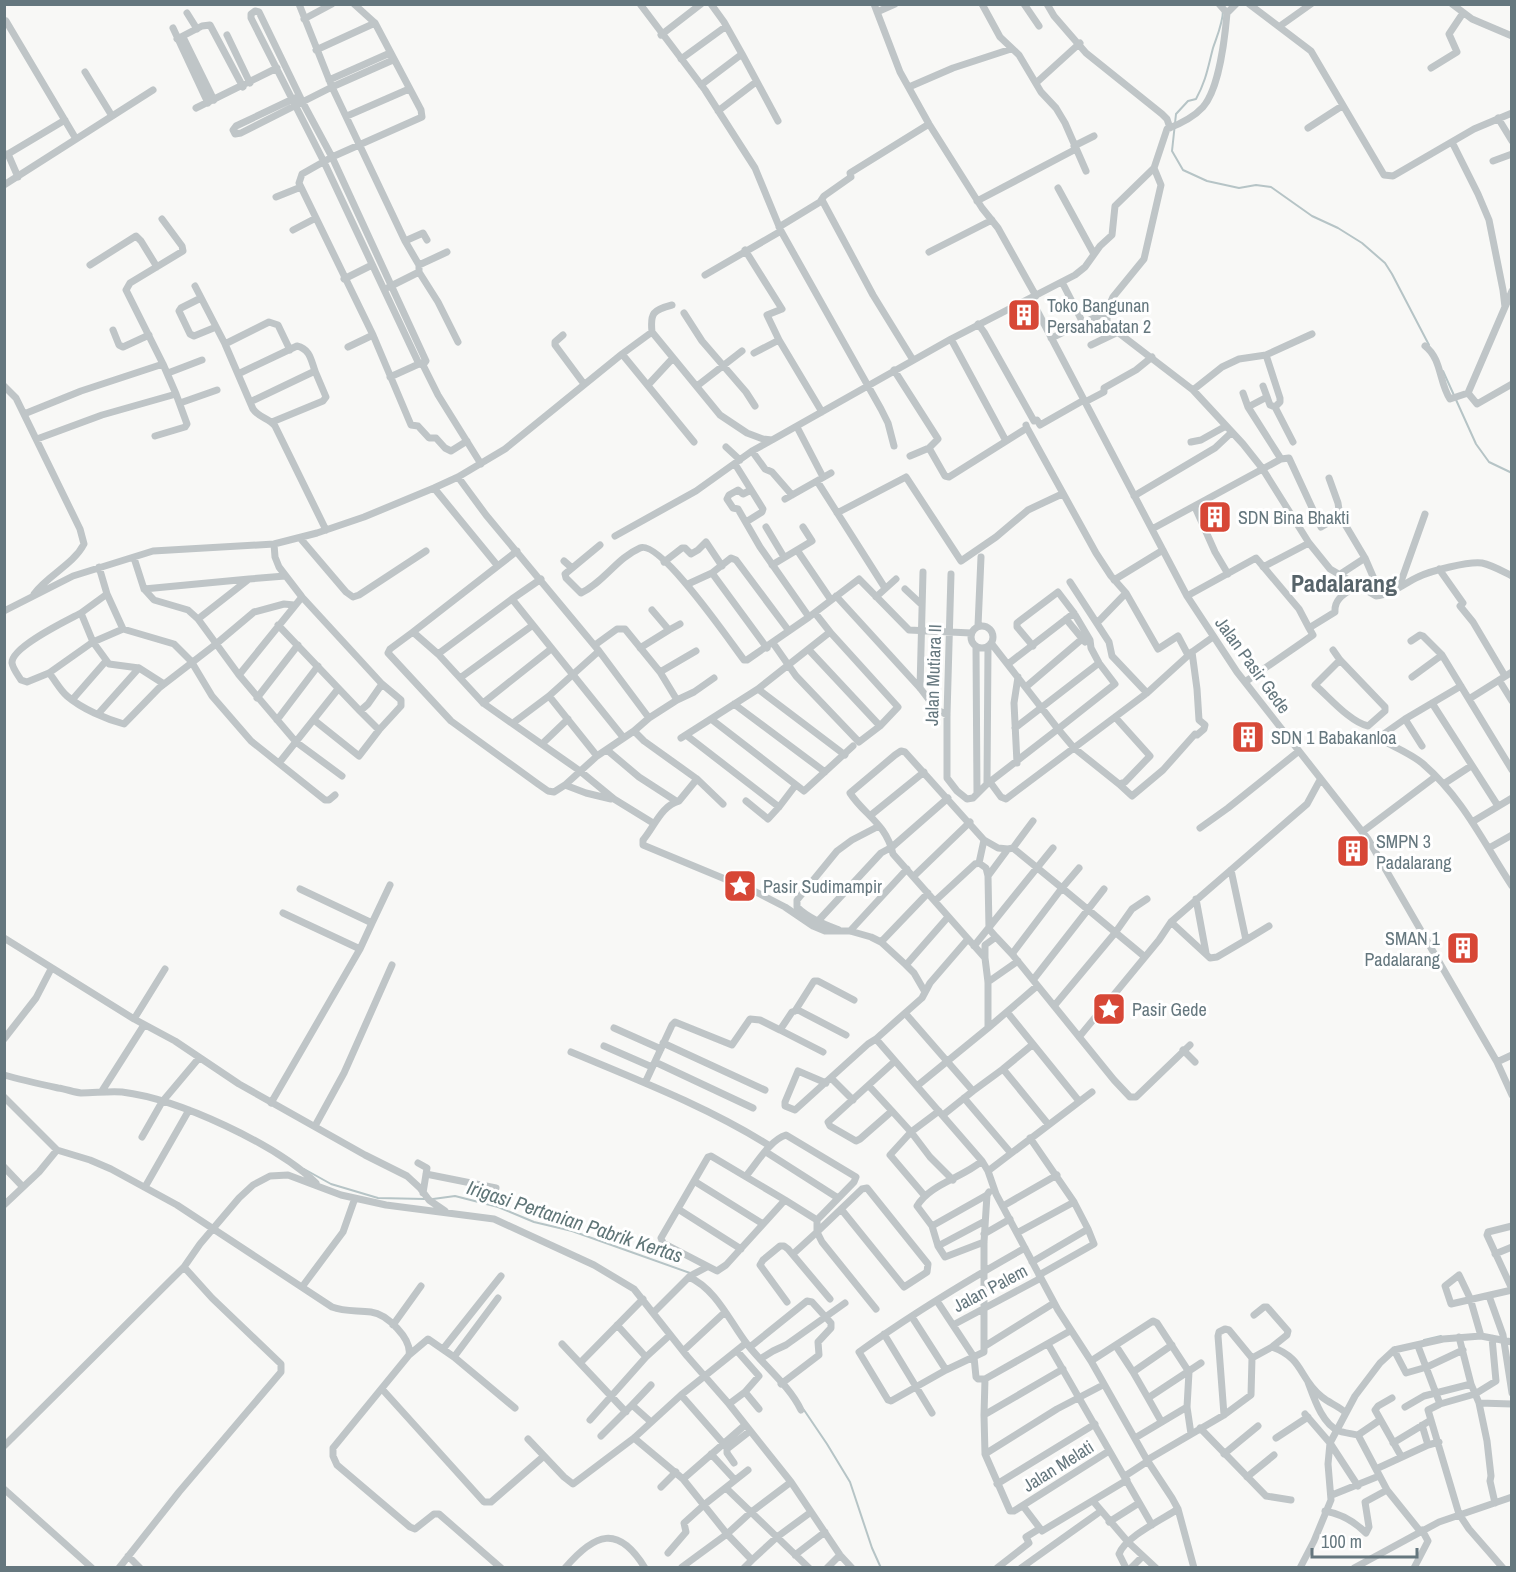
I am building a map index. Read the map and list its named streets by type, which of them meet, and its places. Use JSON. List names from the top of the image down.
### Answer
{
  "streets": {
    "street": [
      "Jalan Pasir Gede",
      "Jalan Mutiara II",
      "Jalan Palem",
      "Jalan Melati"
    ]
  },
  "districts": ["Padalarang"],
  "water": ["Irigasi Pertanian Pabrik Kertas"],
  "places": {
    "building": [
      "Toko Bangunan Persahabatan 2",
      "SDN Bina Bhakti",
      "SDN 1 Babakanloa",
      "SMPN 3 Padalarang",
      "SMAN 1 Padalarang"
    ],
    "place": ["Pasir Sudimampir", "Pasir Gede"]
  },
  "scale_bar": "100 m"
}
